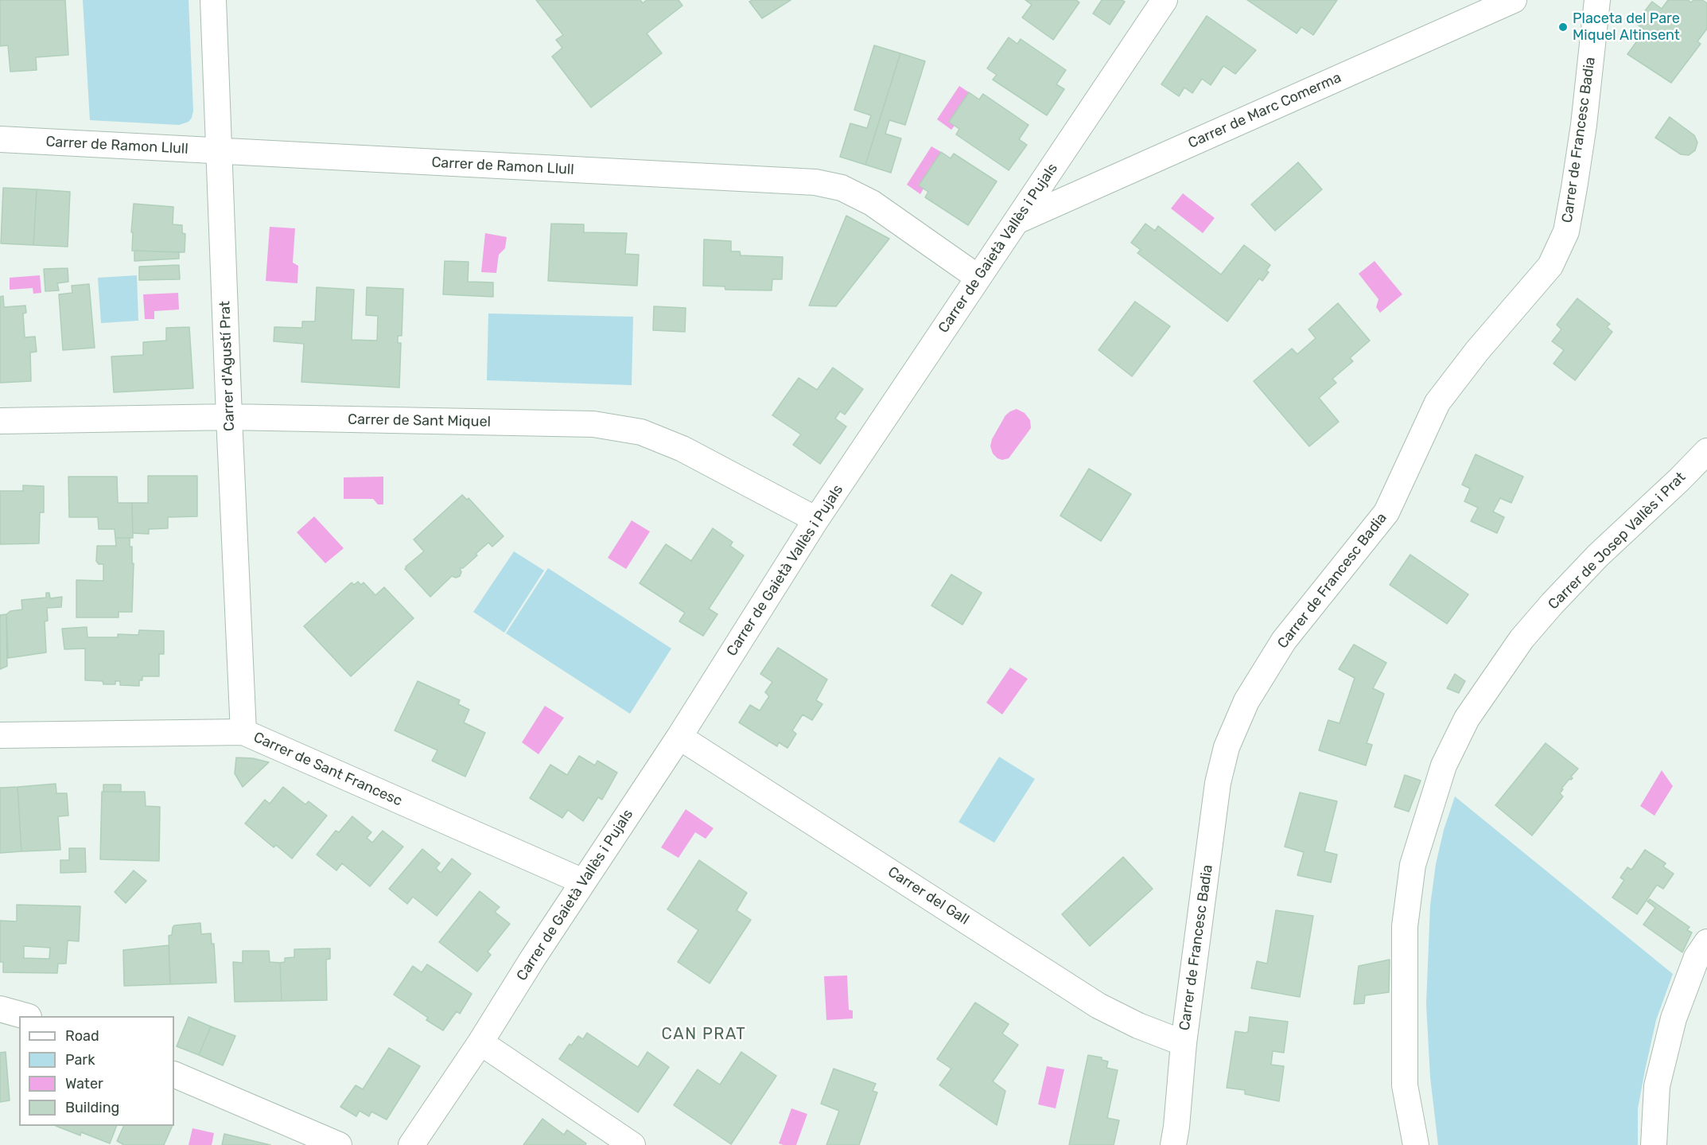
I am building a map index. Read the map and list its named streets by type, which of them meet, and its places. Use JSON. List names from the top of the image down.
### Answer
{
  "streets": {
    "street": [
      "Carrer de Marc Comerma",
      "Carrer de Francesc Badia",
      "Carrer de Ramon Llull",
      "Carrer de Gaietà Vallès i Pujals",
      "Carrer d'Agustí Prat",
      "Carrer de Sant Miquel",
      "Carrer de Josep Vallès i Prat",
      "Carrer de Sant Francesc",
      "Carrer del Gall"
    ]
  },
  "crossings": [
    ["Carrer de Marc Comerma", "Carrer de Gaietà Vallès i Pujals"],
    ["Carrer de Francesc Badia", "Carrer del Gall"],
    ["Carrer de Ramon Llull", "Carrer de Gaietà Vallès i Pujals"],
    ["Carrer de Ramon Llull", "Carrer d'Agustí Prat"],
    ["Carrer de Gaietà Vallès i Pujals", "Carrer de Sant Miquel"],
    ["Carrer de Gaietà Vallès i Pujals", "Carrer de Sant Francesc"],
    ["Carrer de Gaietà Vallès i Pujals", "Carrer del Gall"],
    ["Carrer d'Agustí Prat", "Carrer de Sant Miquel"],
    ["Carrer d'Agustí Prat", "Carrer de Sant Francesc"]
  ],
  "districts": ["CAN PRAT"],
  "places": ["Placeta del Pare Miquel Altinsent"],
  "legend": [
    "Road",
    "Park",
    "Water",
    "Building"
  ]
}
